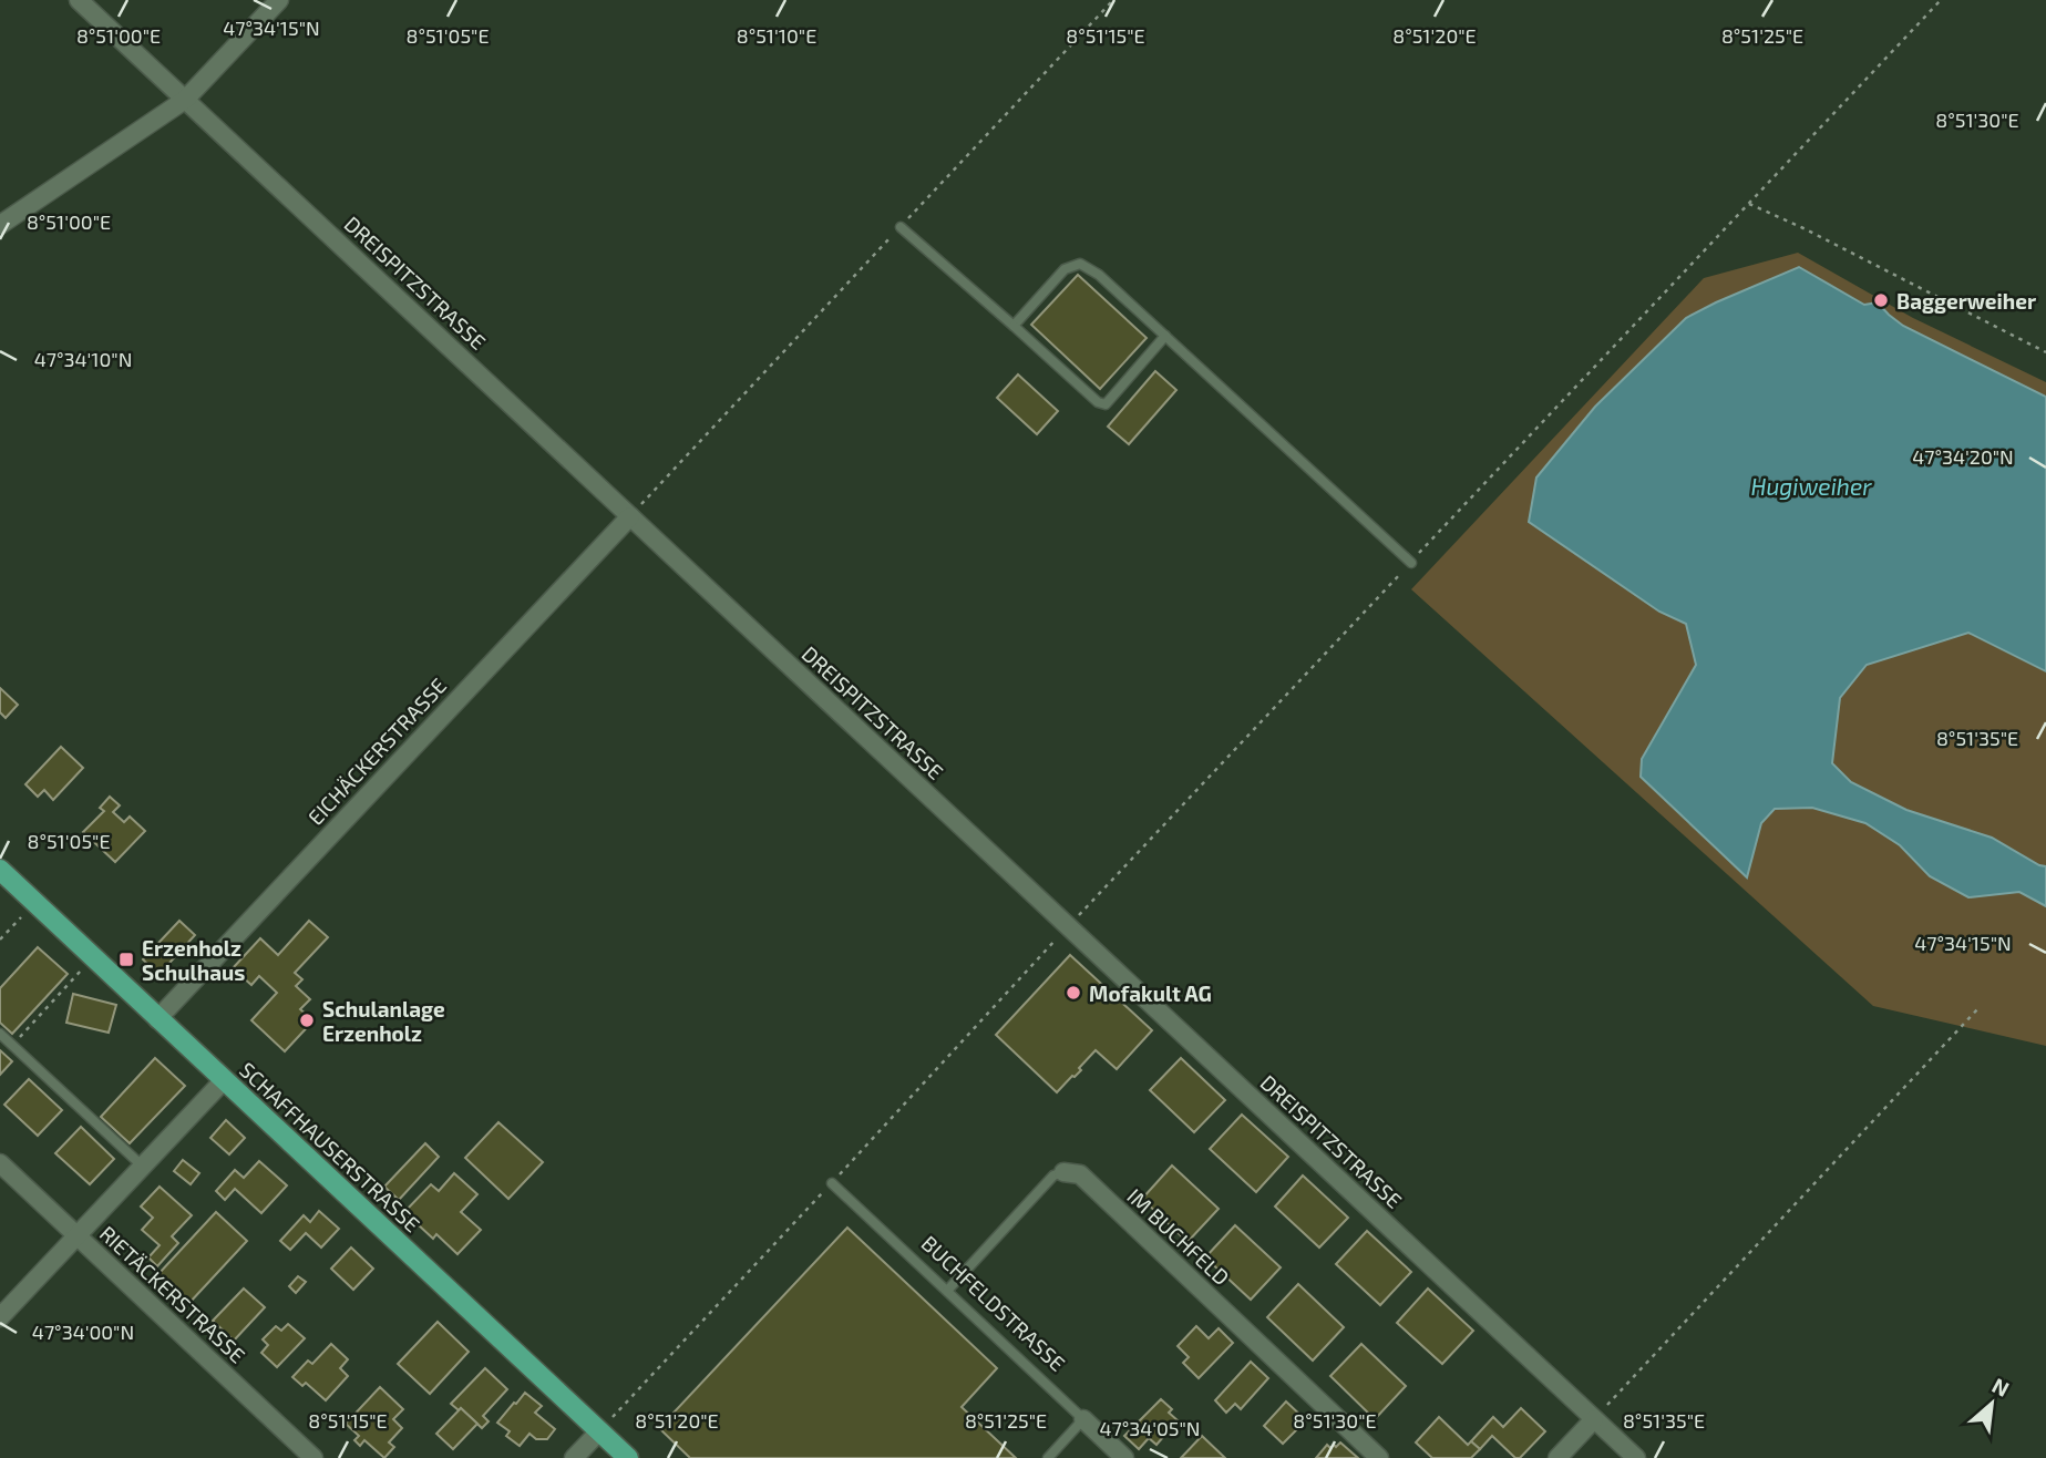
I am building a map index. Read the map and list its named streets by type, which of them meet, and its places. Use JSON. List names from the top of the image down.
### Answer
{
  "streets": {
    "main road": ["SCHAFFHAUSERSTRASSE"],
    "street": [
      "DREISPITZSTRASSE",
      "EICHÄCKERSTRASSE",
      "IM BUCHFELD",
      "RIETÄCKERSTRASSE",
      "BUCHFELDSTRASSE"
    ]
  },
  "crossings": [
    ["DREISPITZSTRASSE", "EICHÄCKERSTRASSE"],
    ["EICHÄCKERSTRASSE", "SCHAFFHAUSERSTRASSE"],
    ["IM BUCHFELD", "BUCHFELDSTRASSE"]
  ],
  "water": ["Hugiweiher"],
  "places": {
    "other": ["Baggerweiher", "Mofakult AG", "Schulanlage Erzenholz"],
    "transit": ["Erzenholz Schulhaus"]
  },
  "north": "top right",
  "coordinates": [
    "47°34'15\"N",
    "8°51'00\"E",
    "8°51'05\"E",
    "8°51'10\"E",
    "8°51'15\"E",
    "8°51'20\"E",
    "8°51'25\"E",
    "8°51'30\"E",
    "47°34'10\"N",
    "47°34'20\"N",
    "8°51'35\"E",
    "47°34'00\"N",
    "47°34'05\"N"
  ]
}
